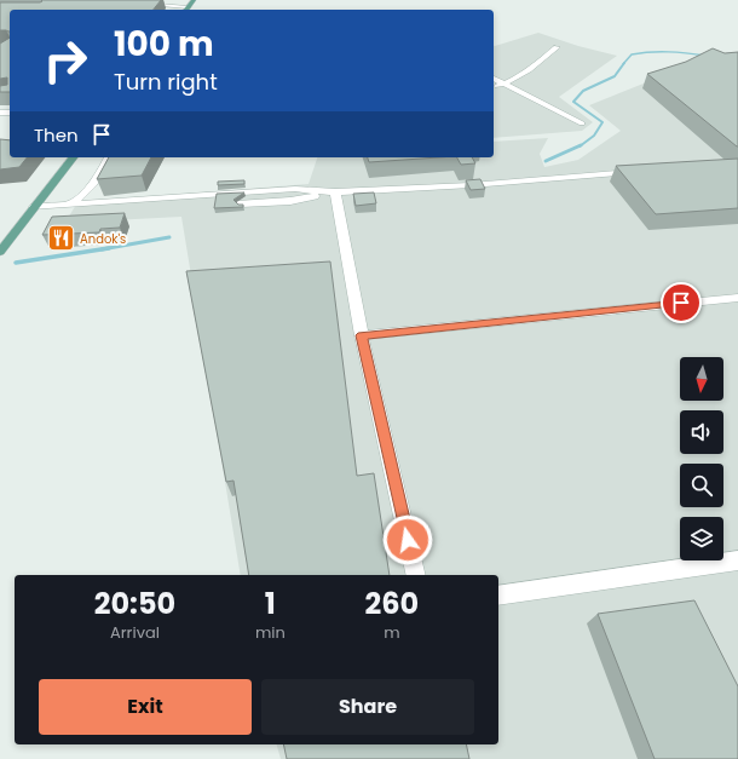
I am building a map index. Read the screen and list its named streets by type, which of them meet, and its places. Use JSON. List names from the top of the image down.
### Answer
{
  "places": {
    "restaurant": ["Andok's"]
  },
  "north": "bottom",
  "page": {
    "turn": ["100 m", "Turn right"],
    "then": "Then",
    "eta": [
      "20:50",
      "Arrival",
      "1",
      "min",
      "260",
      "m"
    ],
    "buttons": ["Exit", "Share"]
  }
}
